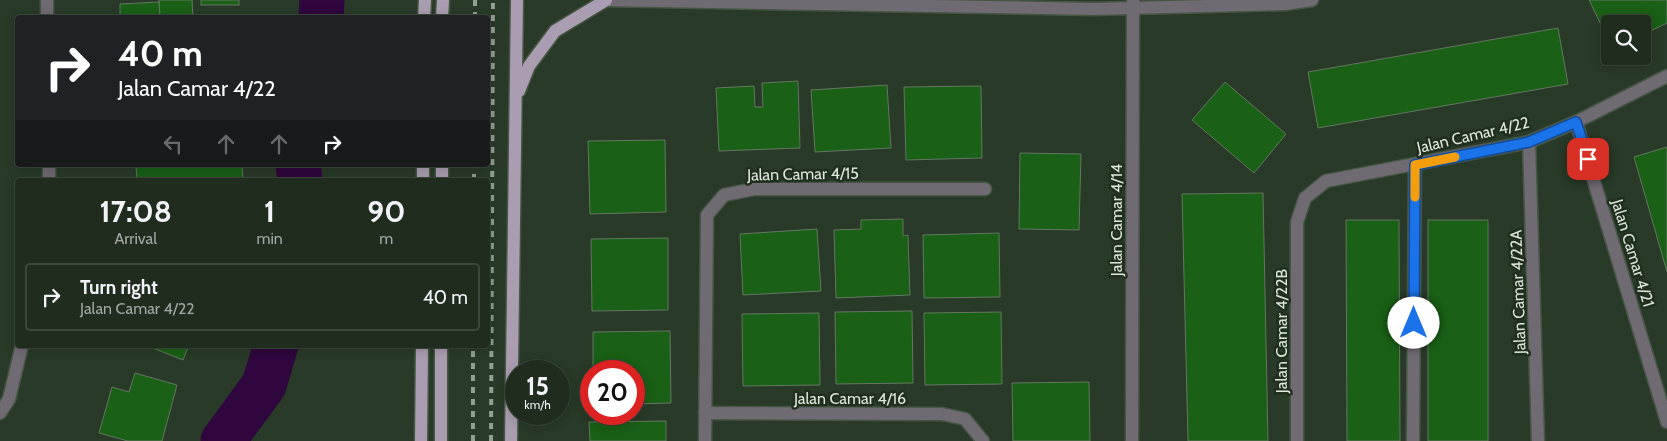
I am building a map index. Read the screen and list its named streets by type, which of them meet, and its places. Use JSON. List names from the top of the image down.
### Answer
{
  "streets": {
    "street": [
      "Jalan Camar 4/22",
      "Jalan Camar 4/15",
      "Jalan Camar 4/14",
      "Jalan Camar 4/21",
      "Jalan Camar 4/22A",
      "Jalan Camar 4/22B",
      "Jalan Camar 4/16"
    ]
  },
  "crossings": [
    ["Jalan Camar 4/22", "Jalan Camar 4/21"],
    ["Jalan Camar 4/22", "Jalan Camar 4/22A"],
    ["Jalan Camar 4/22", "Jalan Camar 4/22B"],
    ["Jalan Camar 4/15", "Jalan Camar 4/16"]
  ],
  "page": {
    "turn": ["40 m", "Jalan Camar 4/22"],
    "eta": [
      "17:08",
      "Arrival",
      "1",
      "min",
      "90",
      "m"
    ],
    "list": [
      {
        "name": "Turn right",
        "note": "Jalan Camar 4/22",
        "value": "40 m"
      }
    ],
    "speed": "15 km/h",
    "limit": "20"
  }
}
